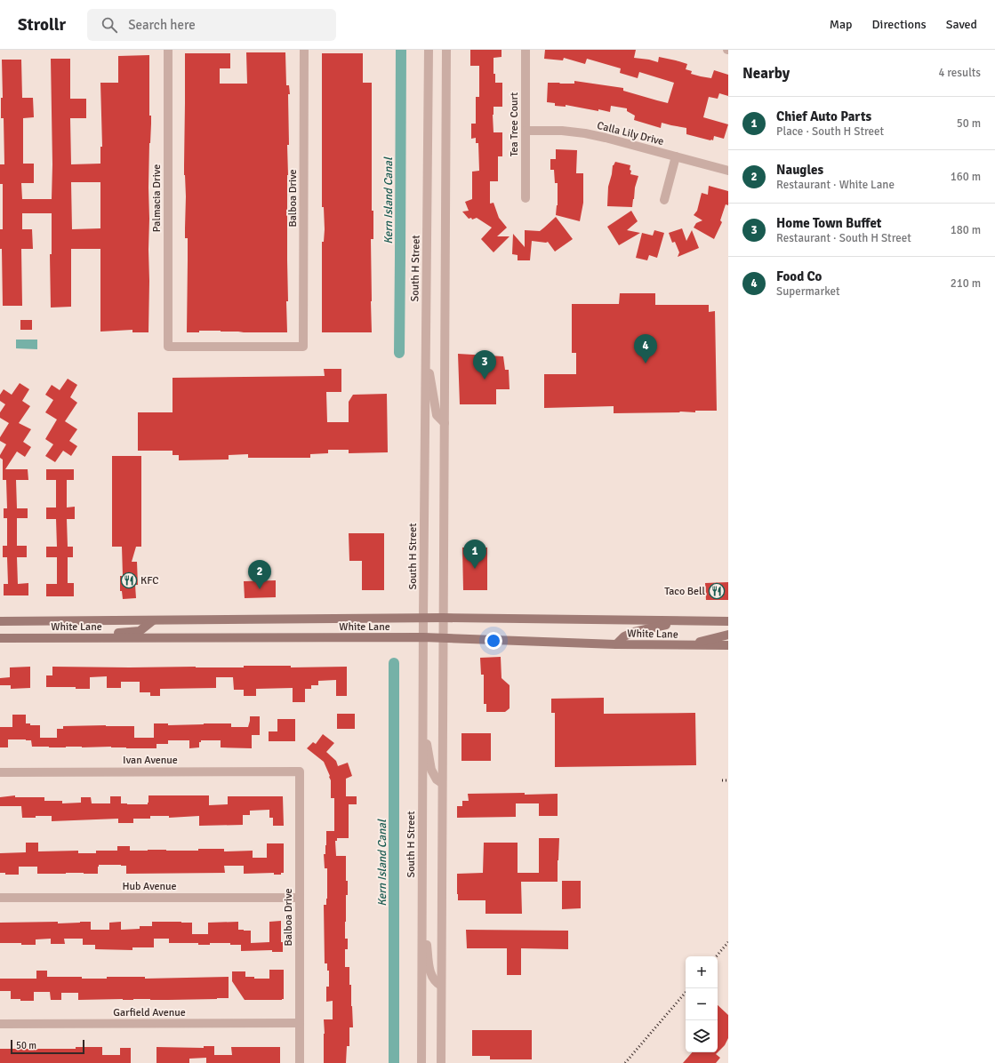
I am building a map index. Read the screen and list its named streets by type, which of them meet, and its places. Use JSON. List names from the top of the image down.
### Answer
{
  "streets": {
    "main road": ["White Lane"],
    "street": [
      "Tea Tree Court",
      "Calla Lily Drive",
      "Palmacia Drive",
      "Balboa Drive",
      "South H Street",
      "Ivan Avenue",
      "Hub Avenue",
      "Garfield Avenue"
    ]
  },
  "crossings": [
    ["Tea Tree Court", "Calla Lily Drive"],
    ["Palmacia Drive", "Balboa Drive"],
    ["Balboa Drive", "Ivan Avenue"],
    ["Balboa Drive", "Hub Avenue"],
    ["Balboa Drive", "Garfield Avenue"],
    ["South H Street", "White Lane"]
  ],
  "water": ["Kern Island Canal"],
  "places": {
    "restaurant": ["KFC", "Taco Bell"]
  },
  "scale_bar": "50 m",
  "page": {
    "header": "Strollr",
    "search": "Search here",
    "nav": ["Map", "Directions", "Saved"],
    "heading": ["Nearby", "4 results"],
    "list": [
      {
        "mark": "1",
        "name": "Chief Auto Parts",
        "note": "Place · South H Street",
        "value": "50 m"
      },
      {
        "mark": "2",
        "name": "Naugles",
        "note": "Restaurant · White Lane",
        "value": "160 m"
      },
      {
        "mark": "3",
        "name": "Home Town Buffet",
        "note": "Restaurant · South H Street",
        "value": "180 m"
      },
      {
        "mark": "4",
        "name": "Food Co",
        "note": "Supermarket",
        "value": "210 m"
      }
    ],
    "pins": [
      "4",
      "3",
      "1",
      "2"
    ],
    "map_buttons": ["+", "−"],
    "scale": "50 m"
  }
}
